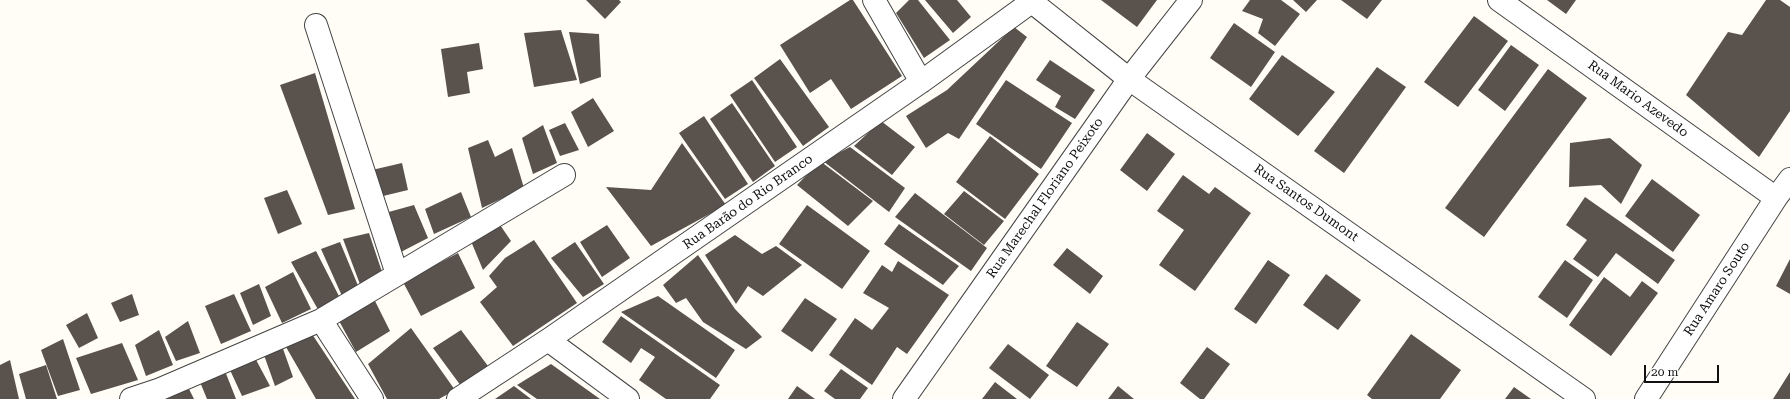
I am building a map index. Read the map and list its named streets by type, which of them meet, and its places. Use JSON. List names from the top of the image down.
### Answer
{
  "streets": {
    "street": [
      "Rua Mario Azevedo",
      "Rua Marechal Floriano Peixoto",
      "Rua Barão do Rio Branco",
      "Rua Santos Dumont",
      "Rua Amaro Souto"
    ]
  },
  "crossings": [
    ["Rua Mario Azevedo", "Rua Amaro Souto"],
    ["Rua Marechal Floriano Peixoto", "Rua Santos Dumont"],
    ["Rua Barão do Rio Branco", "Rua Santos Dumont"]
  ],
  "scale_bar": "20 m"
}
